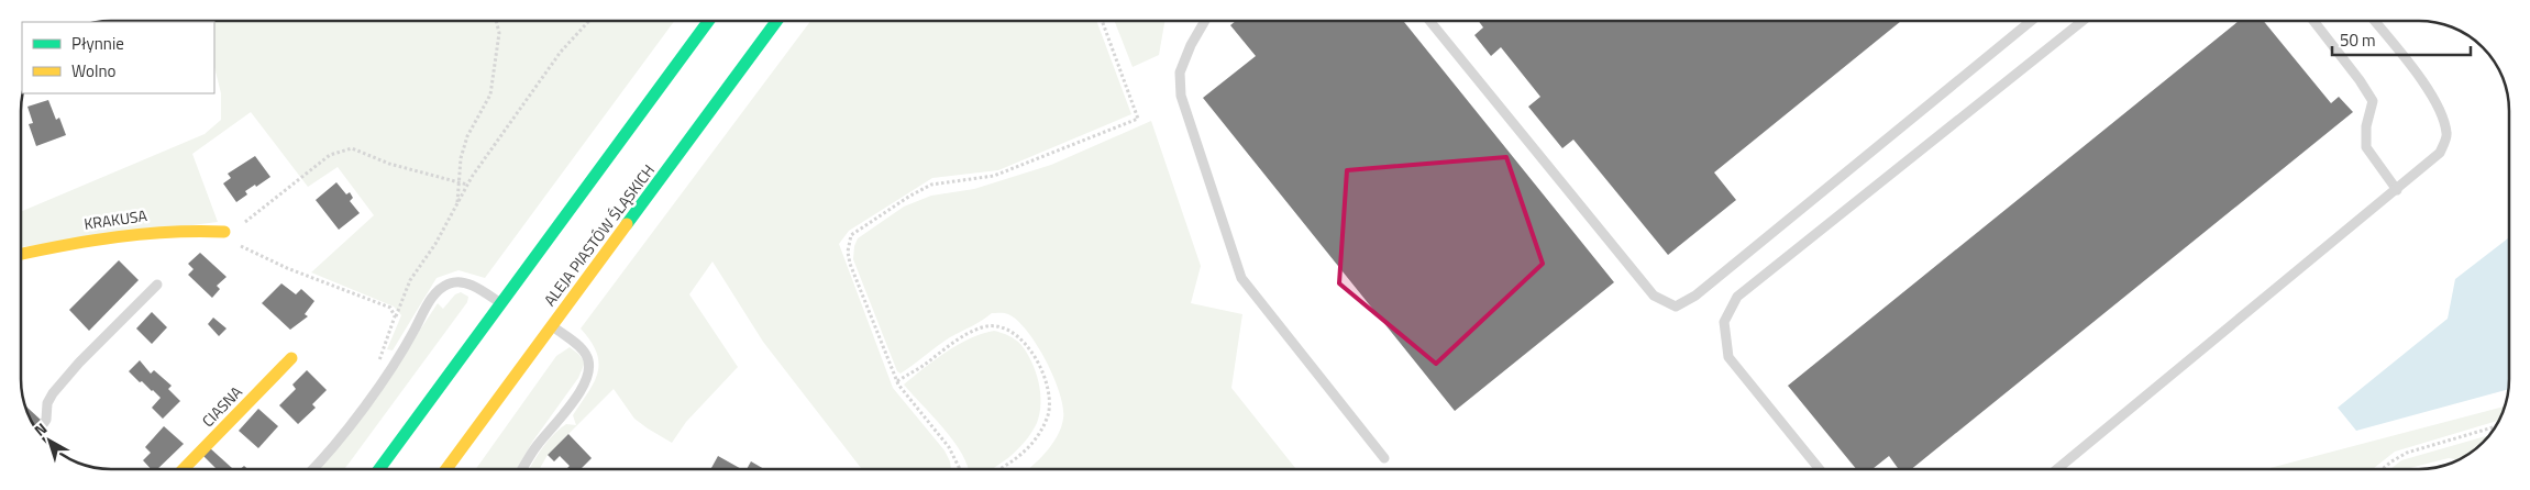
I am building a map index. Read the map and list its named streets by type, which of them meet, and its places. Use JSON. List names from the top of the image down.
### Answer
{
  "streets": {
    "main road": ["KRAKUSA", "ALEJA PIASTÓW ŚLĄSKICH", "CIASNA"]
  },
  "legend": ["Płynnie", "Wolno"],
  "scale_bar": "50 m",
  "north": "top left"
}
